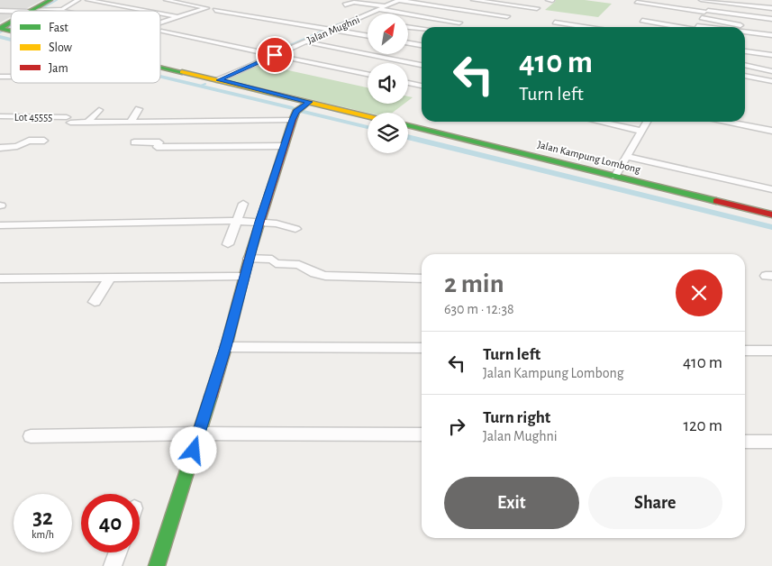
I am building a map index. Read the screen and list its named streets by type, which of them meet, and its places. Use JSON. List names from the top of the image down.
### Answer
{
  "streets": {
    "street": ["Jalan Mughni", "Lot 45555", "Jalan Kampung Lombong"]
  },
  "legend": ["Fast", "Slow", "Jam"],
  "north": "top right",
  "page": {
    "turn": ["410 m", "Turn left"],
    "heading": ["2 min", "630 m · 12:38"],
    "list": [
      {
        "name": "Turn left",
        "note": "Jalan Kampung Lombong",
        "value": "410 m"
      },
      {
        "name": "Turn right",
        "note": "Jalan Mughni",
        "value": "120 m"
      }
    ],
    "buttons": ["Exit", "Share"],
    "speed": "32 km/h",
    "limit": "40"
  }
}
